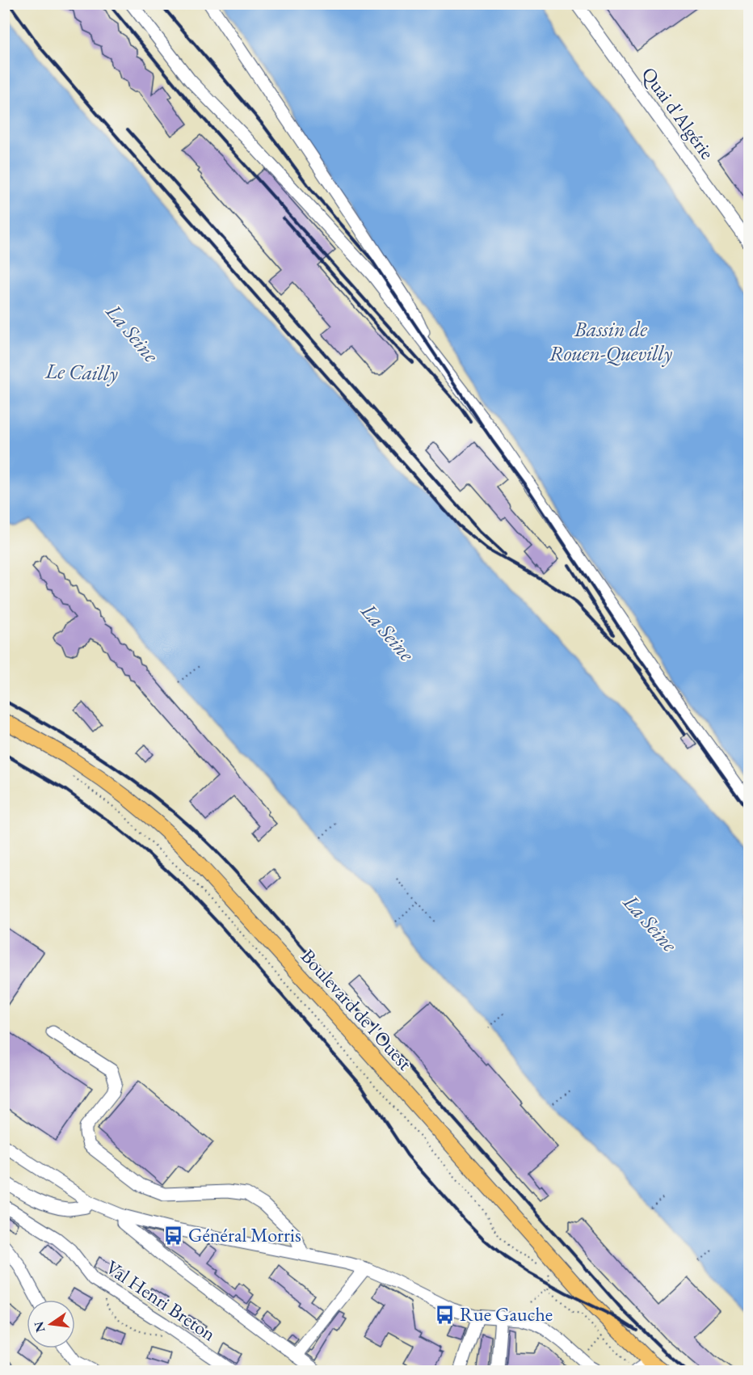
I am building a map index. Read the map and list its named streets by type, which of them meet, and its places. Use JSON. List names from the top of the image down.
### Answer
{
  "streets": {
    "main road": ["Boulevard de l'Ouest"],
    "street": ["Quai d'Algérie", "Val Henri Breton"]
  },
  "water": ["Bassin de Rouen-Quevilly", "La Seine", "Le Cailly"],
  "places": {
    "bus stop": ["Général Morris", "Rue Gauche"]
  },
  "north": "left"
}
